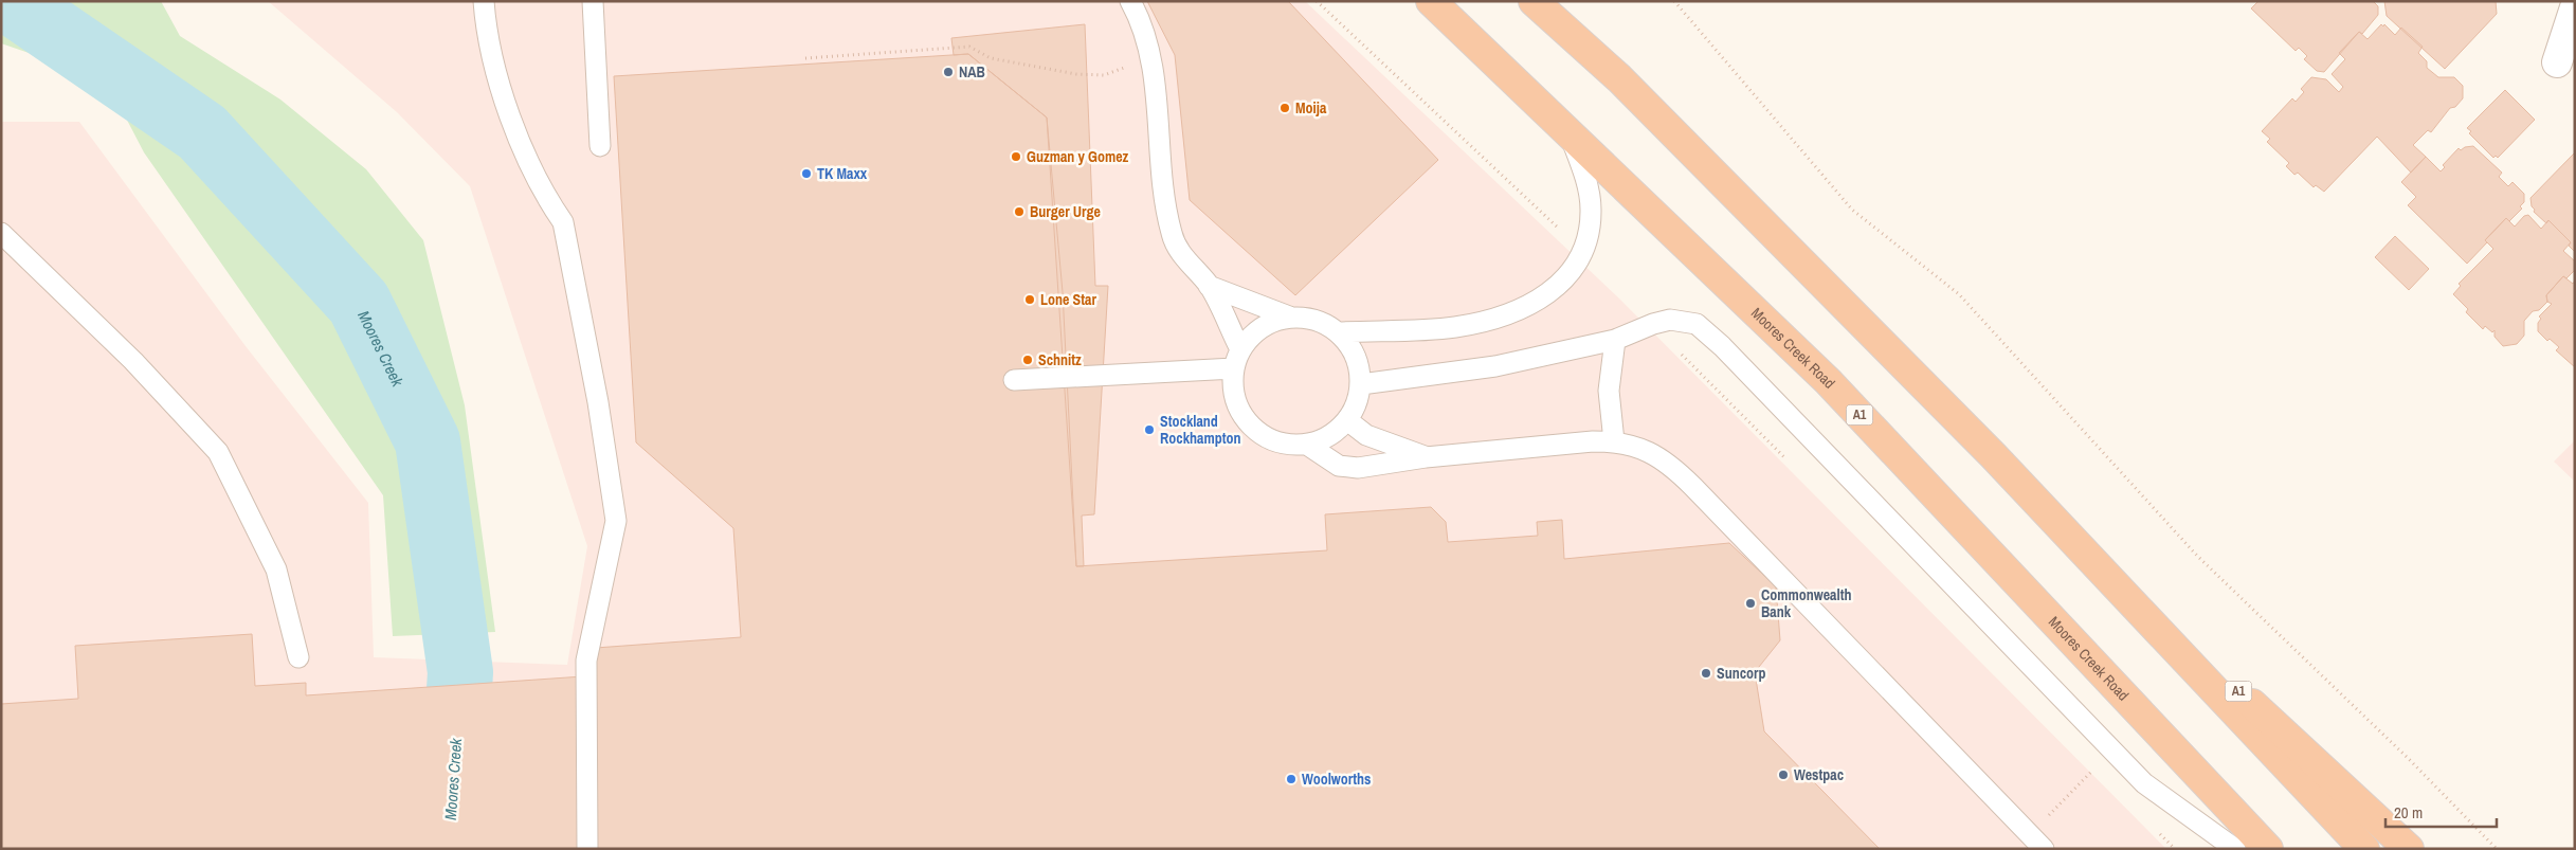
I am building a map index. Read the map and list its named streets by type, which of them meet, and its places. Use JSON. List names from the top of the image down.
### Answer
{
  "streets": {
    "highway": ["Moores Creek Road", "A1"]
  },
  "water": ["Moores Creek"],
  "places": [
    "NAB",
    "Moija",
    "Guzman y Gomez",
    "TK Maxx",
    "Burger Urge",
    "Lone Star",
    "Schnitz",
    "Stockland Rockhampton",
    "Commonwealth Bank",
    "Suncorp",
    "Westpac",
    "Woolworths"
  ],
  "scale_bar": "20 m"
}
